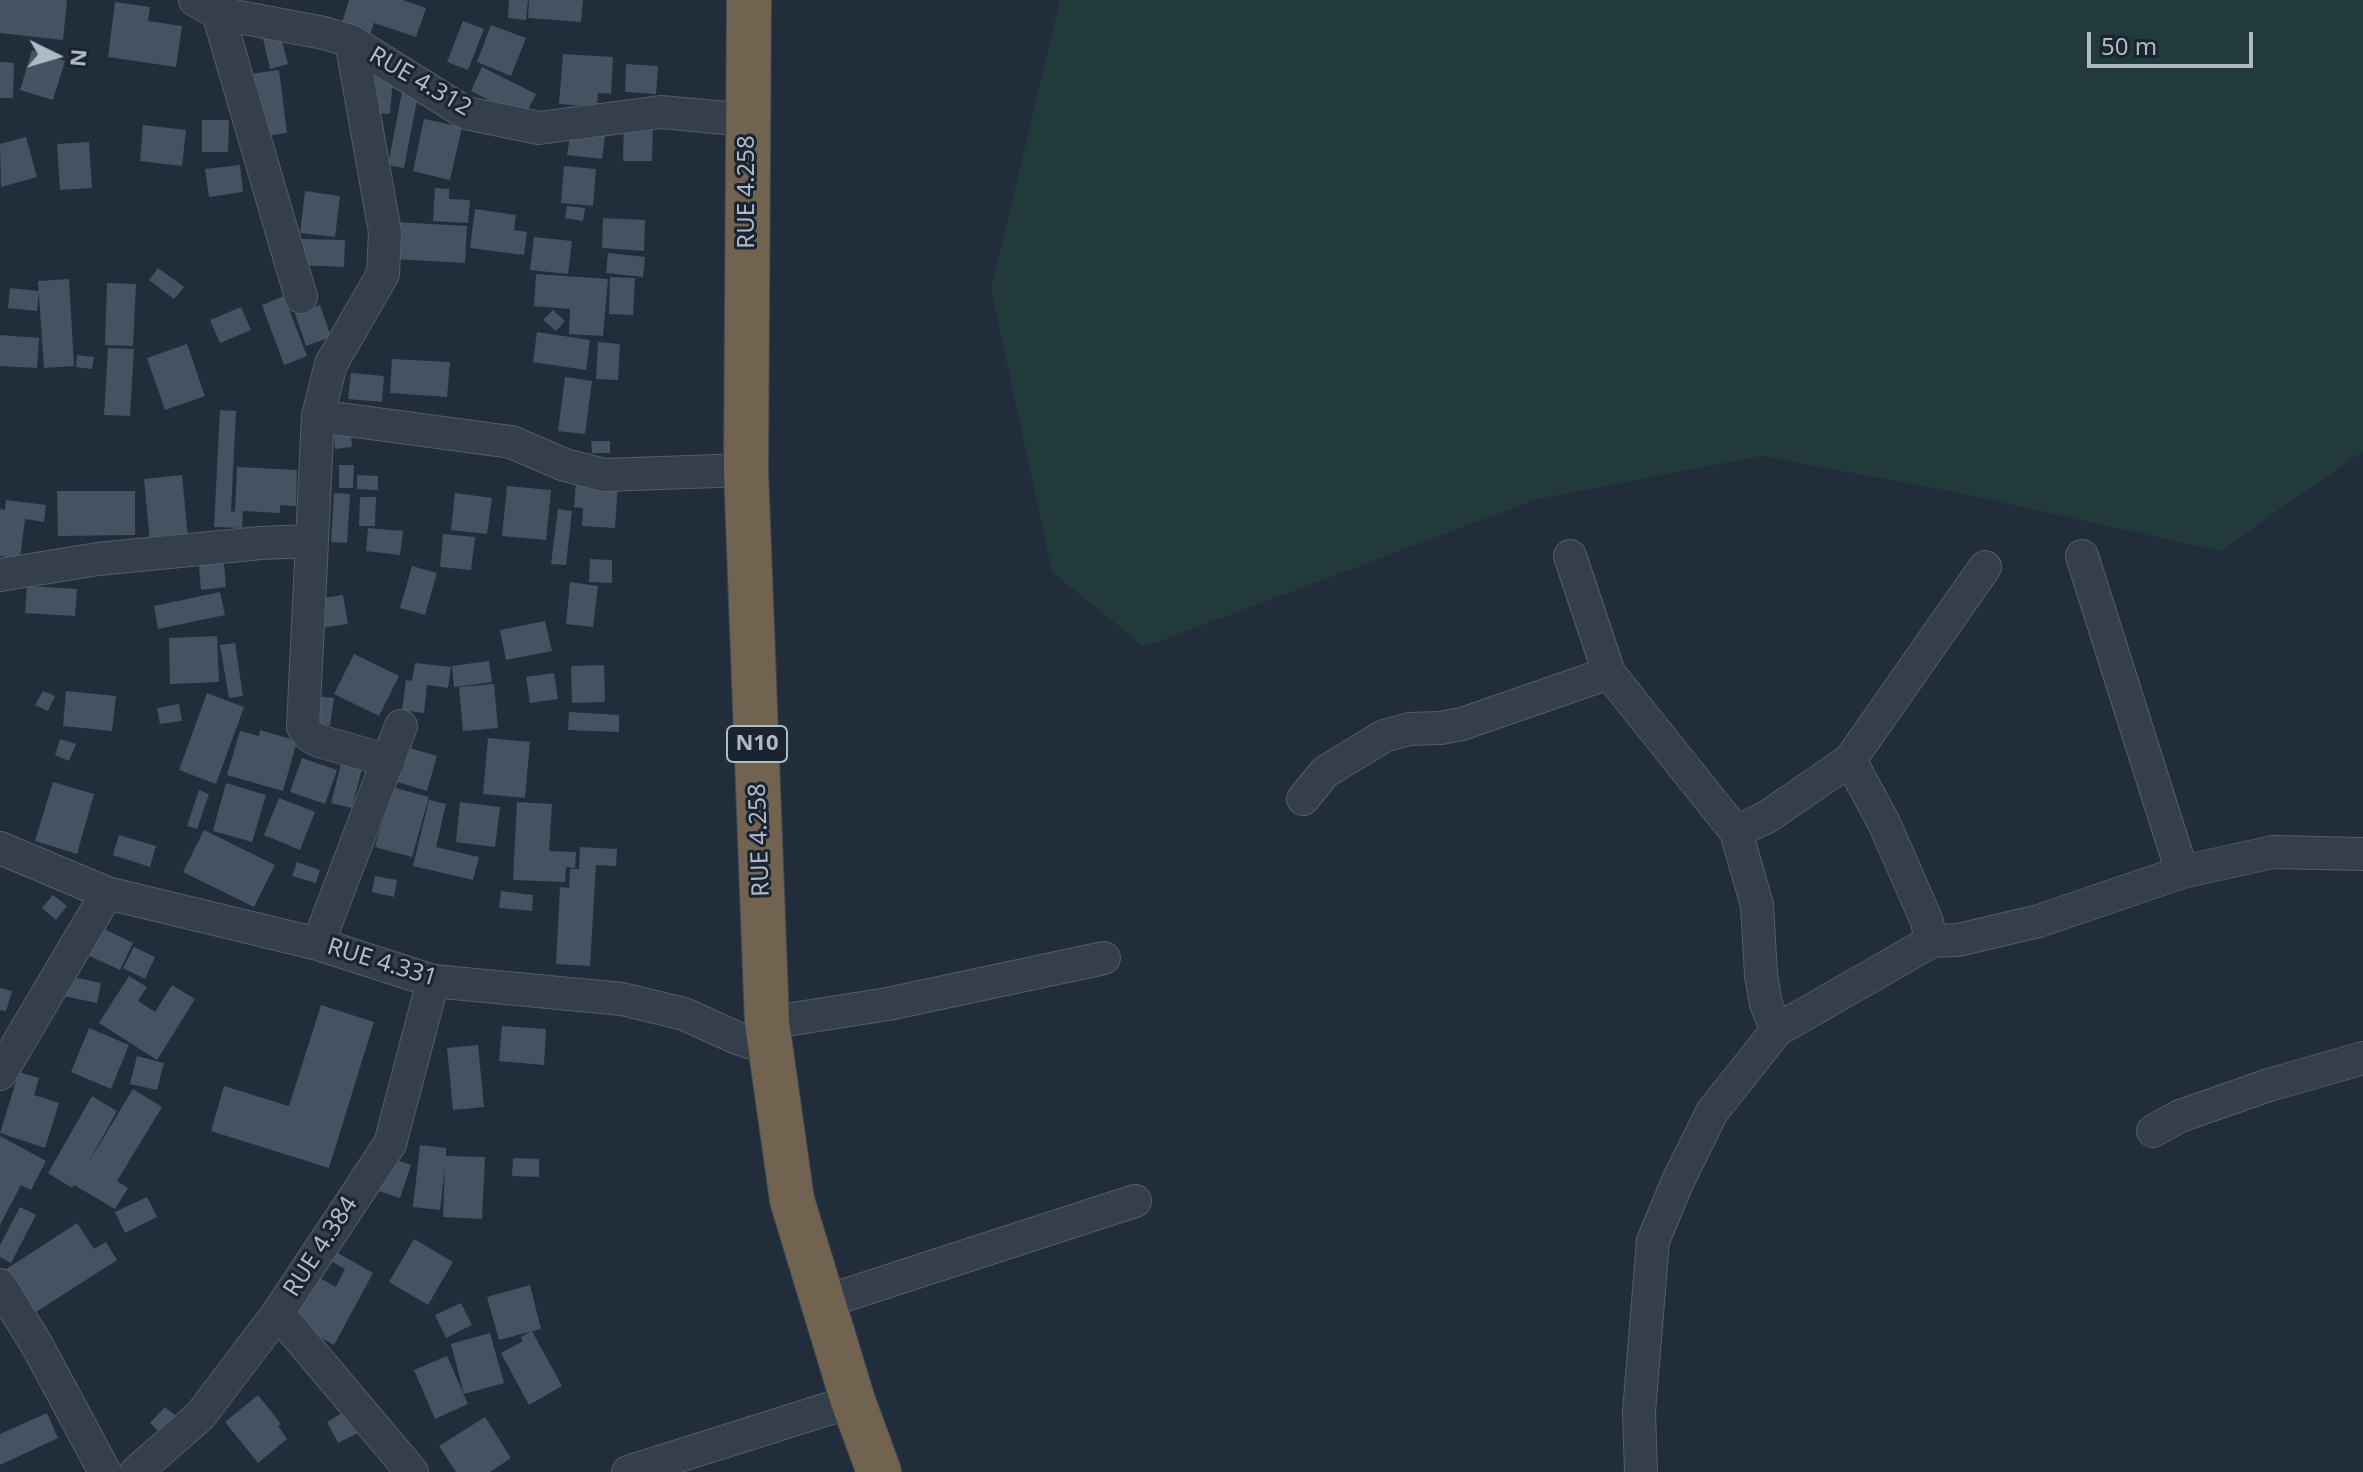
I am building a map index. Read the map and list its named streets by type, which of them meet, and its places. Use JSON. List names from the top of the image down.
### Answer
{
  "streets": {
    "highway": ["RUE 4.258", "N10"],
    "street": ["RUE 4.312", "RUE 4.331", "RUE 4.384"]
  },
  "crossings": [
    ["RUE 4.312", "RUE 4.258"],
    ["RUE 4.258", "RUE 4.331"],
    ["RUE 4.331", "RUE 4.384"]
  ],
  "scale_bar": "50 m",
  "north": "right"
}
